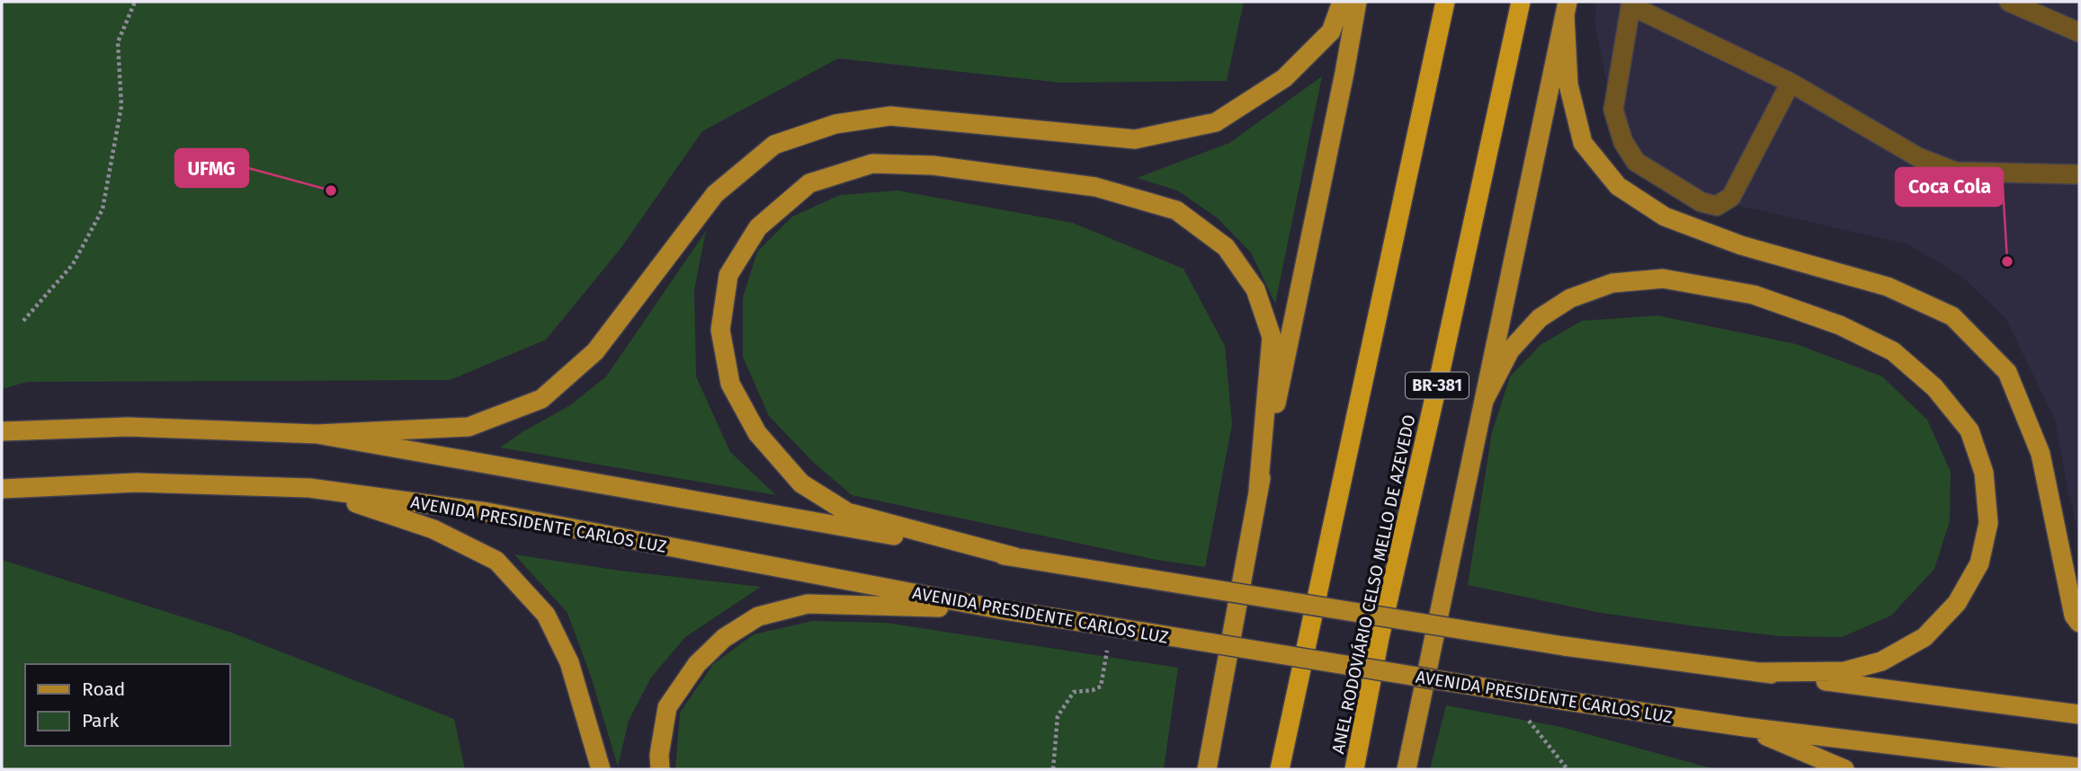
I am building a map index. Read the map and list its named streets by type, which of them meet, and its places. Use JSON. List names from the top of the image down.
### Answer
{
  "streets": {
    "highway": ["BR-381", "ANEL RODOVIÁRIO CELSO MELLO DE AZEVEDO"],
    "main road": ["AVENIDA PRESIDENTE CARLOS LUZ"]
  },
  "places": ["UFMG", "Coca Cola"],
  "legend": ["Road", "Park"]
}
